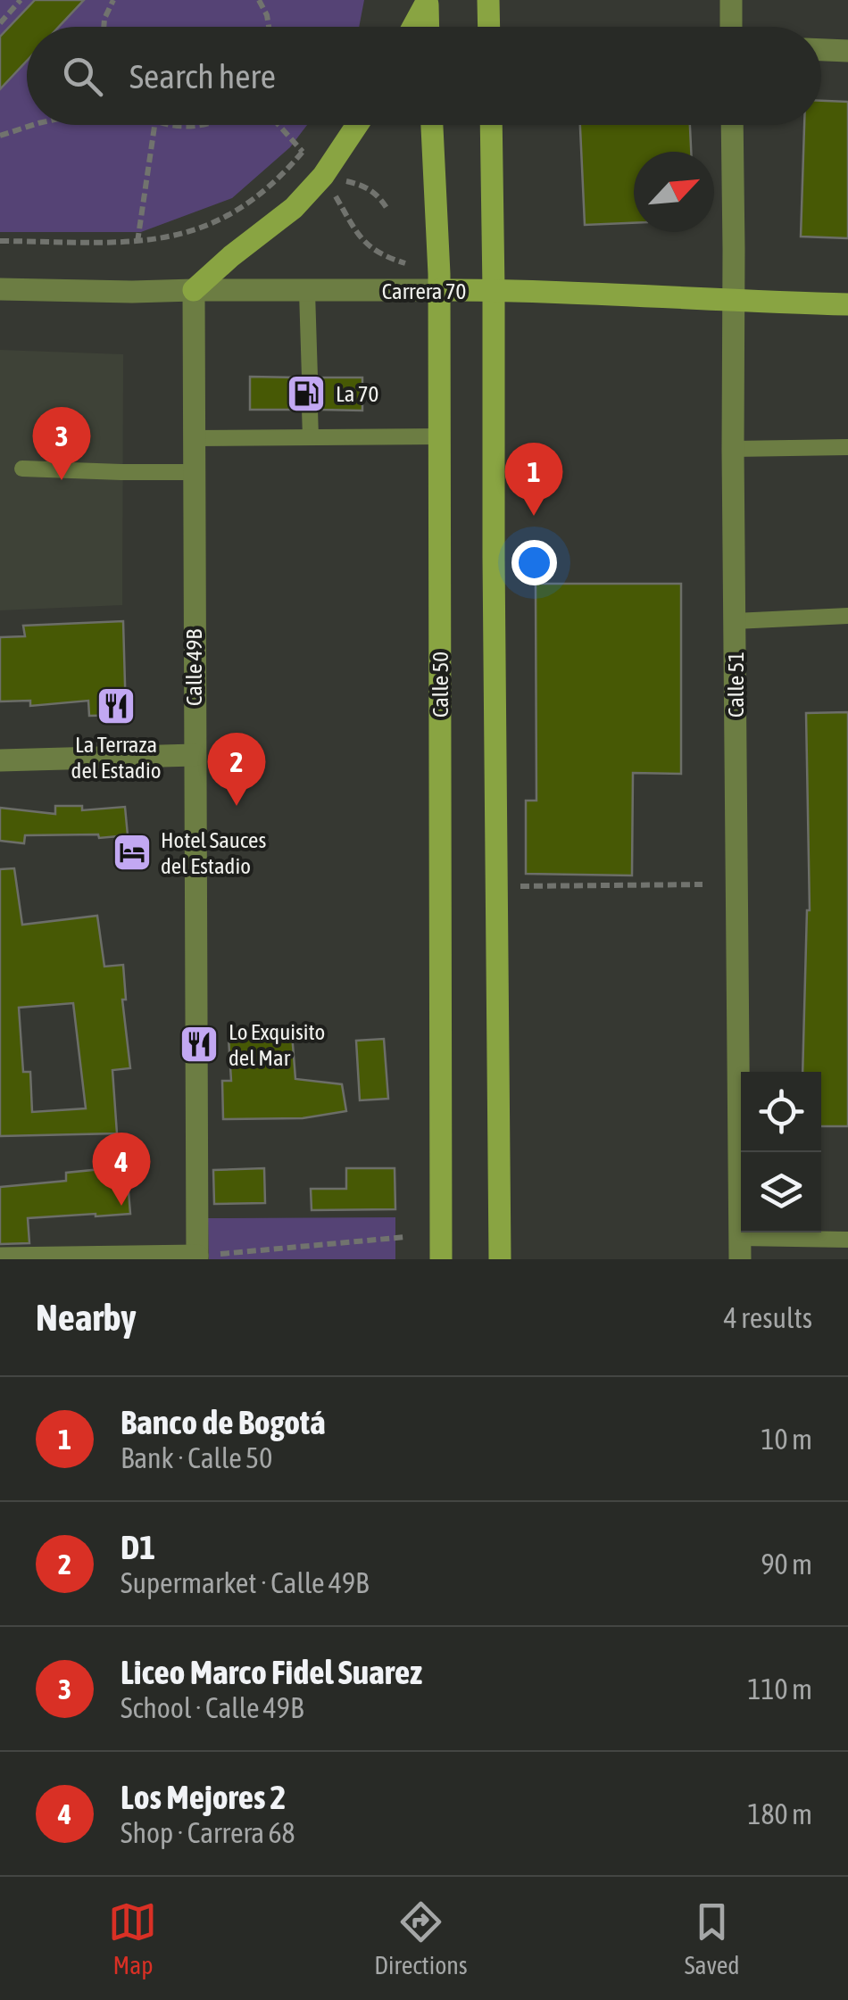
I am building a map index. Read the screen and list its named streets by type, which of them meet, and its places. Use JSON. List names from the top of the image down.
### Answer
{
  "streets": {
    "main road": ["Carrera 70", "Calle 50"],
    "street": ["Calle 49B", "Calle 51"]
  },
  "crossings": [
    ["Carrera 70", "Calle 49B"],
    ["Carrera 70", "Calle 50"],
    ["Carrera 70", "Calle 51"]
  ],
  "places": {
    "fuel station": ["La 70"],
    "restaurant": ["La Terraza del Estadio", "Lo Exquisito del Mar"],
    "hotel": ["Hotel Sauces del Estadio"]
  },
  "north": "top right",
  "page": {
    "search": "Search here",
    "pins": [
      "3",
      "1",
      "2",
      "4"
    ],
    "heading": ["Nearby", "4 results"],
    "list": [
      {
        "mark": "1",
        "name": "Banco de Bogotá",
        "note": "Bank · Calle 50",
        "value": "10 m"
      },
      {
        "mark": "2",
        "name": "D1",
        "note": "Supermarket · Calle 49B",
        "value": "90 m"
      },
      {
        "mark": "3",
        "name": "Liceo Marco Fidel Suarez",
        "note": "School · Calle 49B",
        "value": "110 m"
      },
      {
        "mark": "4",
        "name": "Los Mejores 2",
        "note": "Shop · Carrera 68",
        "value": "180 m"
      }
    ],
    "nav": ["Map", "Directions", "Saved"]
  }
}
